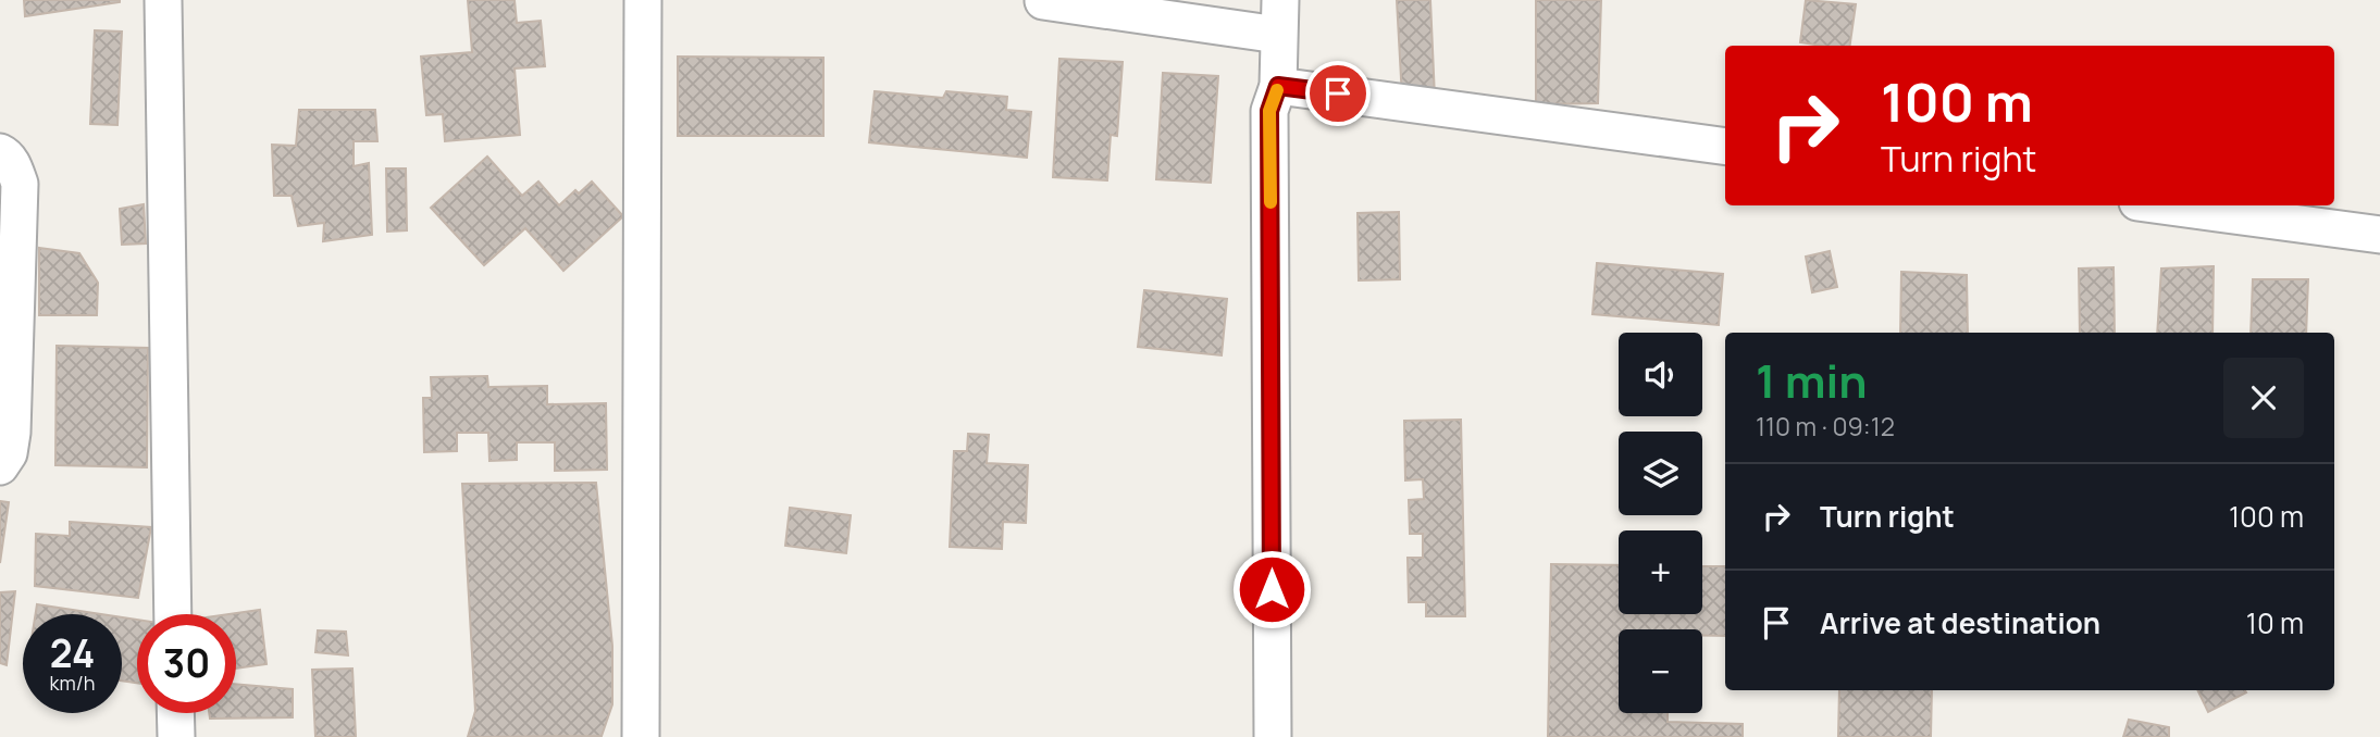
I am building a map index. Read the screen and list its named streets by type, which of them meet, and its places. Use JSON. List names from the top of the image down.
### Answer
{
  "page": {
    "turn": ["100 m", "Turn right"],
    "map_buttons": ["+", "−"],
    "heading": ["1 min", "110 m · 09:12"],
    "list": [
      {
        "name": "Turn right",
        "value": "100 m"
      },
      {
        "name": "Arrive at destination",
        "value": "10 m"
      }
    ],
    "speed": "24 km/h",
    "limit": "30"
  }
}
